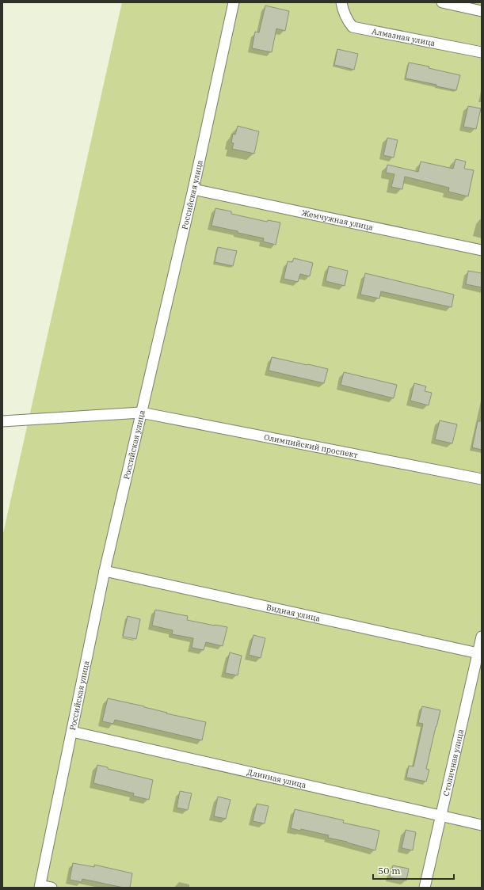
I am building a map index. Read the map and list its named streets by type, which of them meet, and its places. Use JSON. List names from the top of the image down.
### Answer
{
  "streets": {
    "street": [
      "Алмазная улица",
      "Российская улица",
      "Жемчужная улица",
      "Олимпийский проспект",
      "Видная улица",
      "Столичная улица",
      "Длинная улица"
    ]
  },
  "crossings": [
    ["Российская улица", "Жемчужная улица"],
    ["Российская улица", "Олимпийский проспект"],
    ["Российская улица", "Видная улица"],
    ["Российская улица", "Длинная улица"],
    ["Видная улица", "Столичная улица"],
    ["Столичная улица", "Длинная улица"]
  ],
  "scale_bar": "50 m"
}
